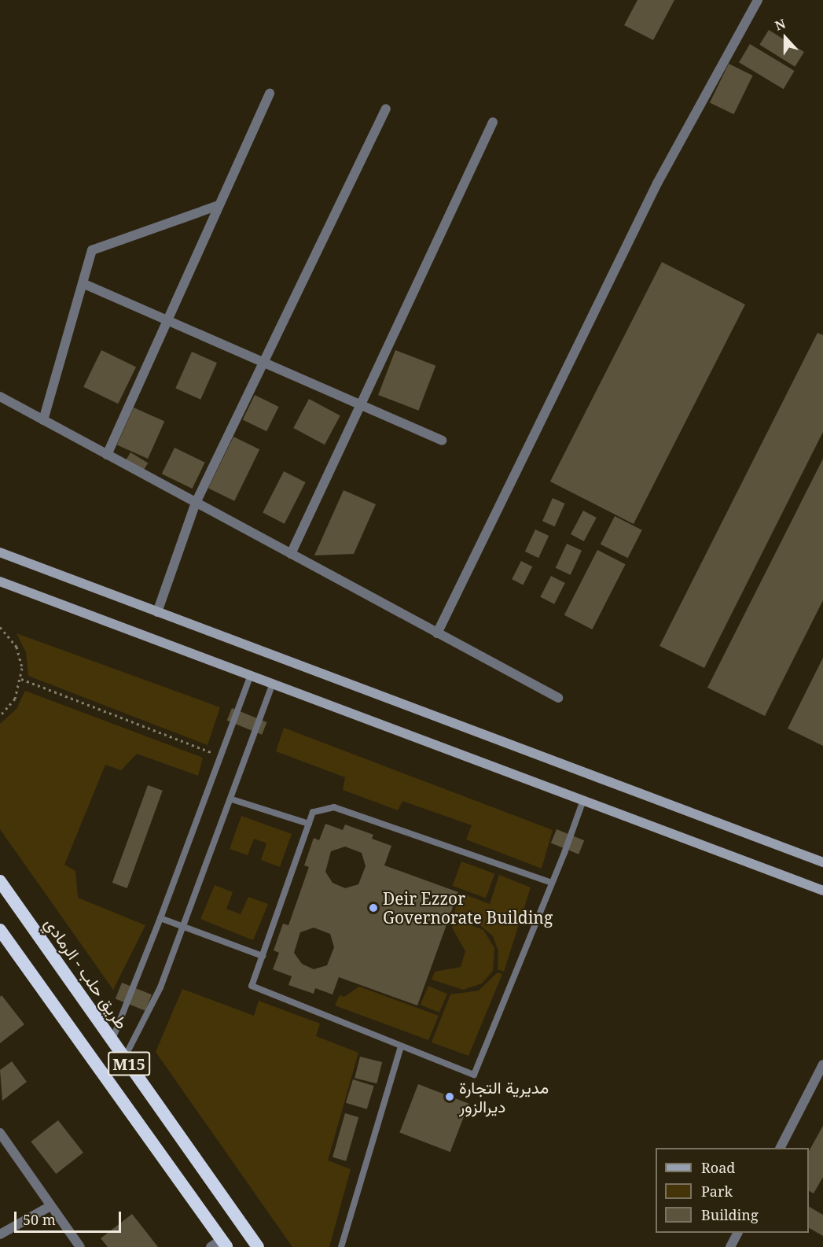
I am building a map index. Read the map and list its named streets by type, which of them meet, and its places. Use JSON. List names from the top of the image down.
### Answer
{
  "streets": {
    "highway": ["طريق حلب - الرمادي", "M15"]
  },
  "places": ["Deir Ezzor Governorate Building", "مديرية التجارة ديرالزور"],
  "legend": ["Road", "Park", "Building"],
  "scale_bar": "50 m",
  "north": "top"
}
